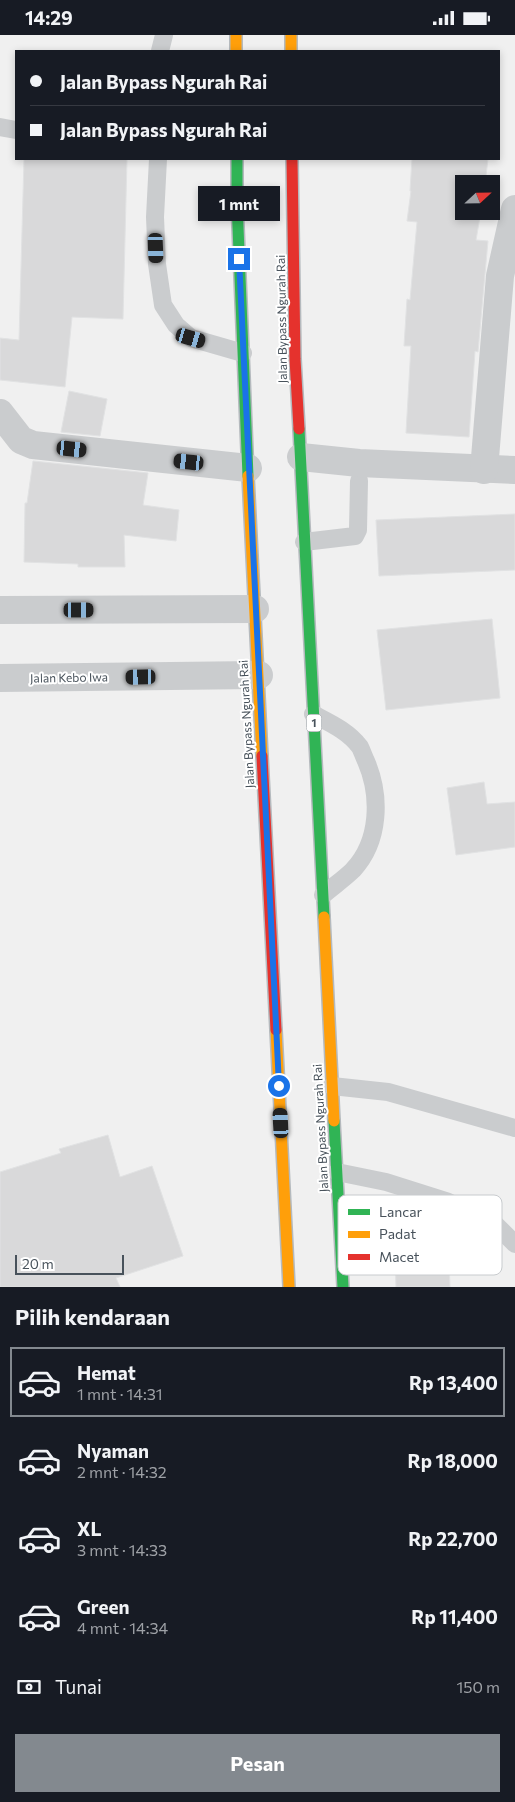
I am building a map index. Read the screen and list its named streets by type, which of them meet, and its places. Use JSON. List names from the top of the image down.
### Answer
{
  "streets": {
    "highway": ["Jalan Bypass Ngurah Rai", "1"],
    "street": ["Jalan Kebo Iwa"]
  },
  "crossings": [
    ["Jalan Bypass Ngurah Rai", "Jalan Kebo Iwa"]
  ],
  "legend": ["Lancar", "Padat", "Macet"],
  "scale_bar": "20 m",
  "north": "right",
  "page": {
    "status": "14:29",
    "banner": ["Jalan Bypass Ngurah Rai", "Jalan Bypass Ngurah Rai"],
    "bubble": "1 mnt",
    "scale": "20 m",
    "heading": "Pilih kendaraan",
    "list": [
      {
        "name": "Hemat",
        "note": "1 mnt · 14:31",
        "value": "Rp 13,400"
      },
      {
        "name": "Nyaman",
        "note": "2 mnt · 14:32",
        "value": "Rp 18,000"
      },
      {
        "name": "XL",
        "note": "3 mnt · 14:33",
        "value": "Rp 22,700"
      },
      {
        "name": "Green",
        "note": "4 mnt · 14:34",
        "value": "Rp 11,400"
      }
    ],
    "pay": ["Tunai", "150 m"],
    "buttons": "Pesan"
  }
}
